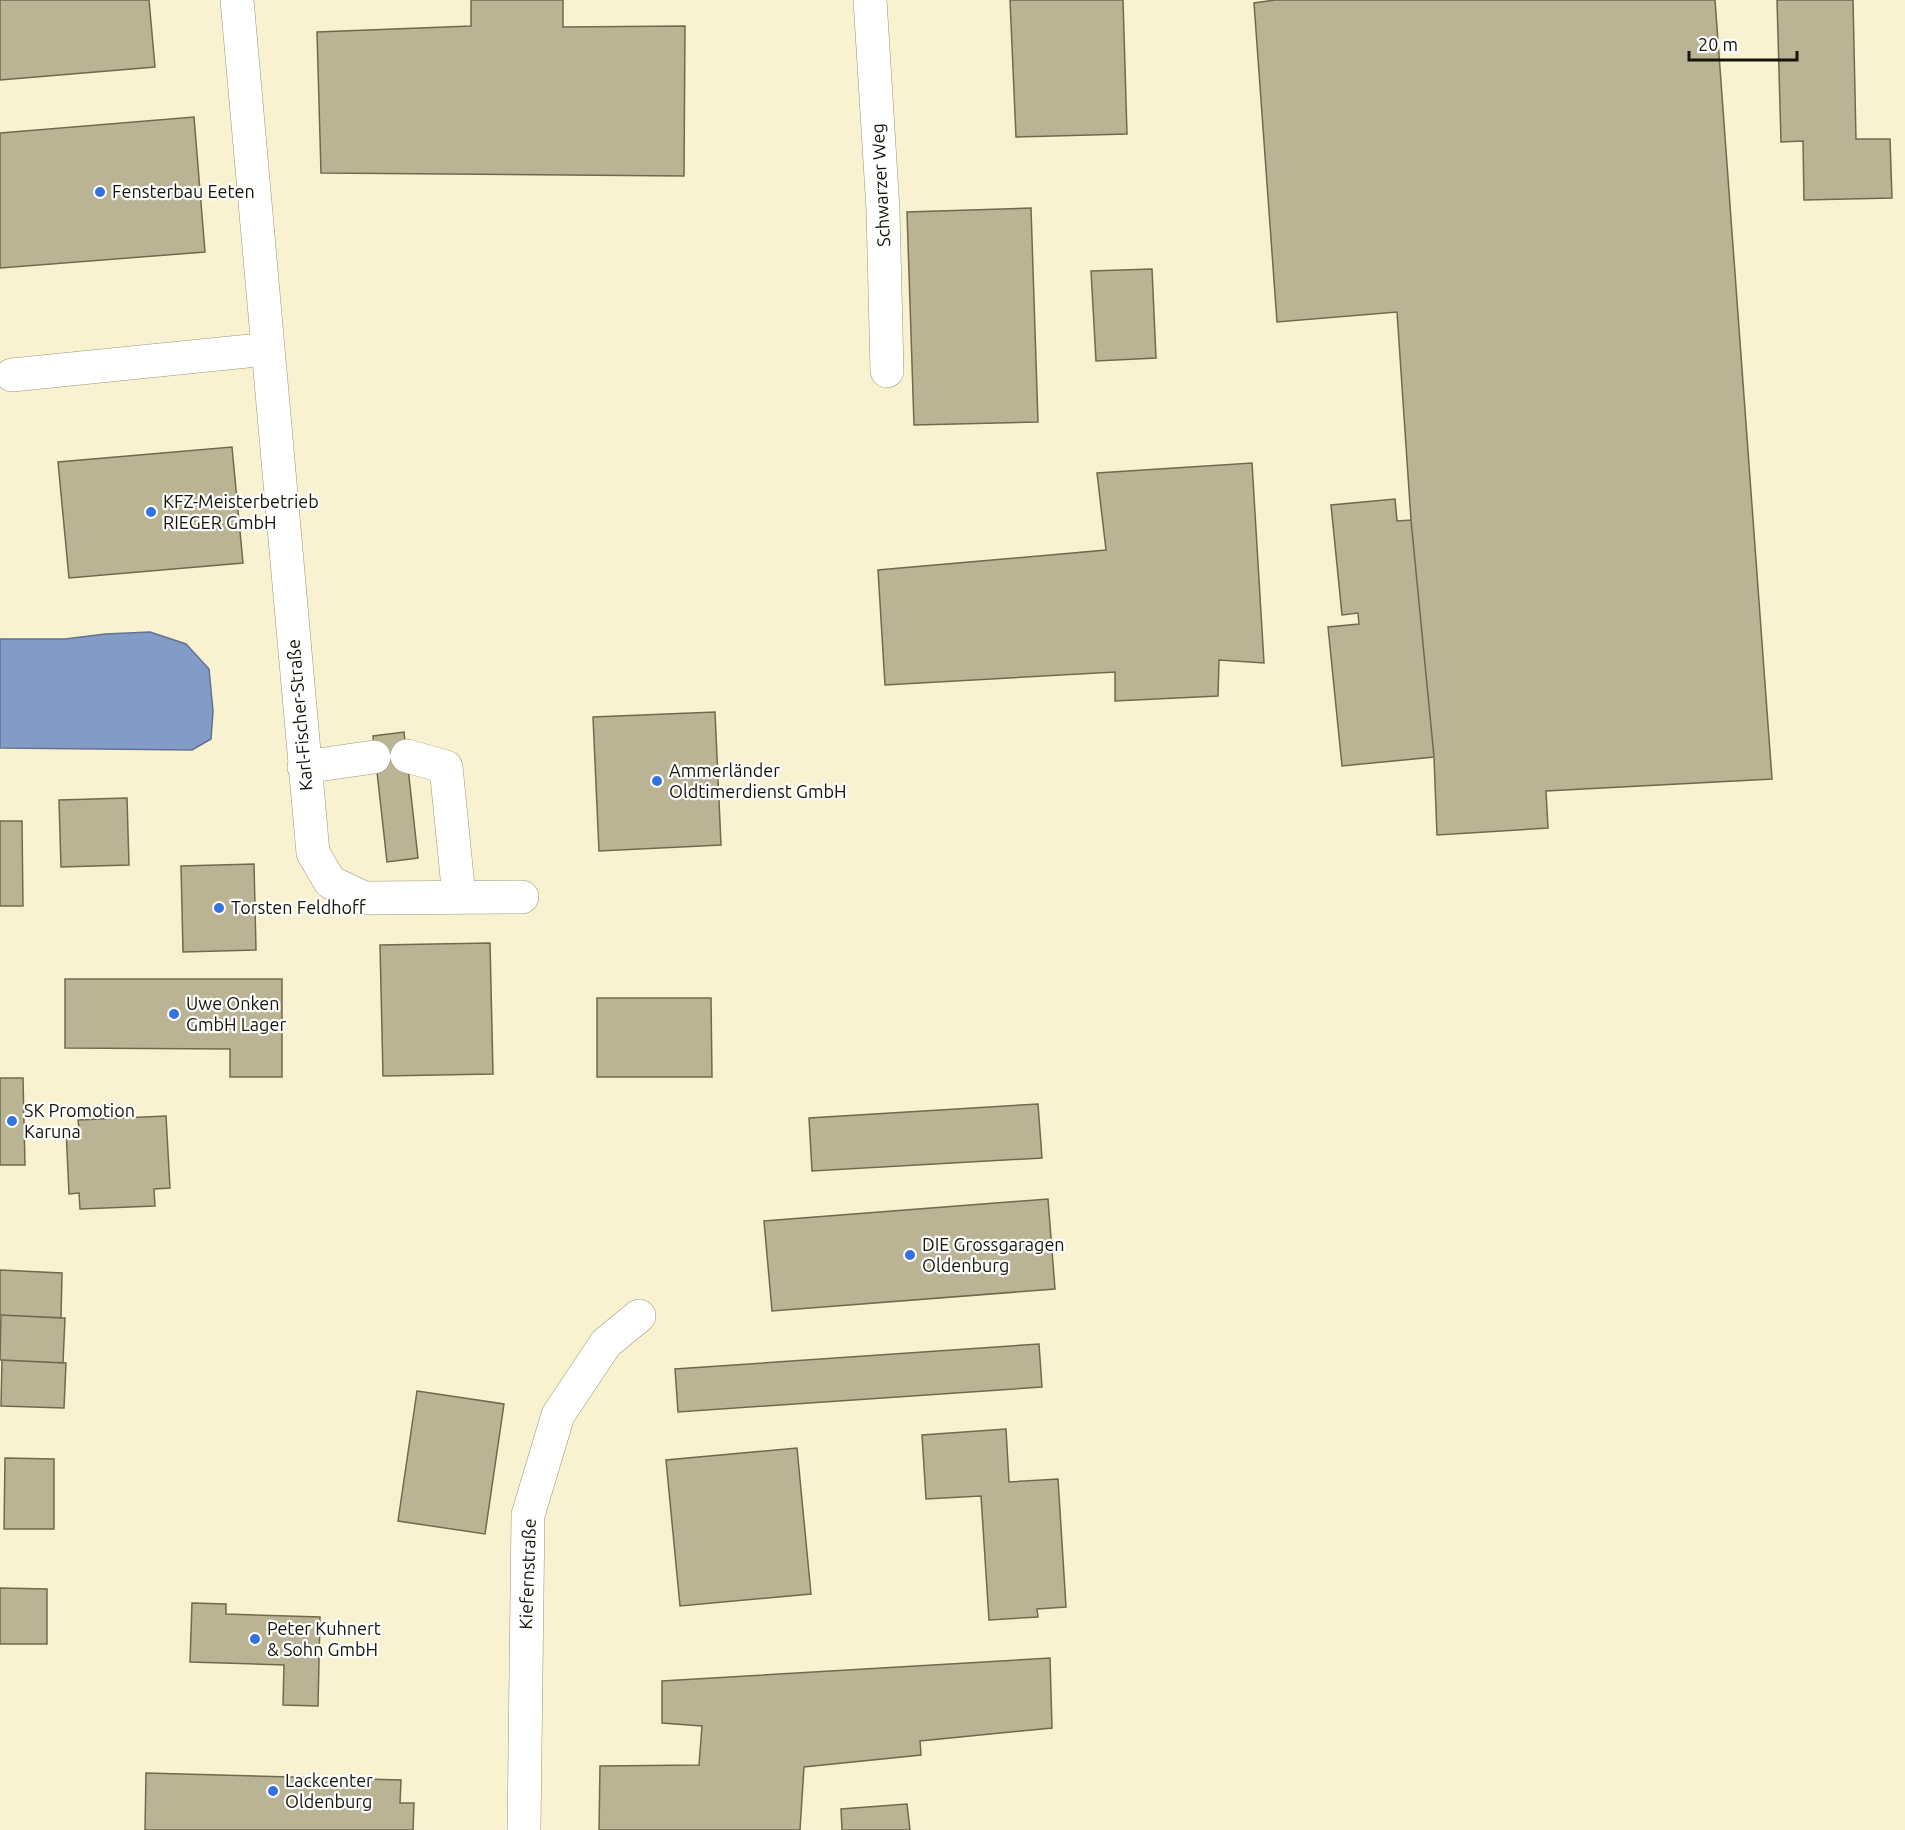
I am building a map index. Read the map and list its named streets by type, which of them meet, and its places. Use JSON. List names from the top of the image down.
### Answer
{
  "streets": {
    "street": ["Schwarzer Weg", "Karl-Fischer-Straße", "Kiefernstraße"]
  },
  "places": [
    "Fensterbau Eeten",
    "KFZ-Meisterbetrieb RIEGER GmbH",
    "Ammerländer Oldtimerdienst GmbH",
    "Torsten Feldhoff",
    "Uwe Onken GmbH Lager",
    "SK Promotion Karuna",
    "DIE Grossgaragen Oldenburg",
    "Peter Kuhnert & Sohn GmbH",
    "Lackcenter Oldenburg"
  ],
  "scale_bar": "20 m"
}
